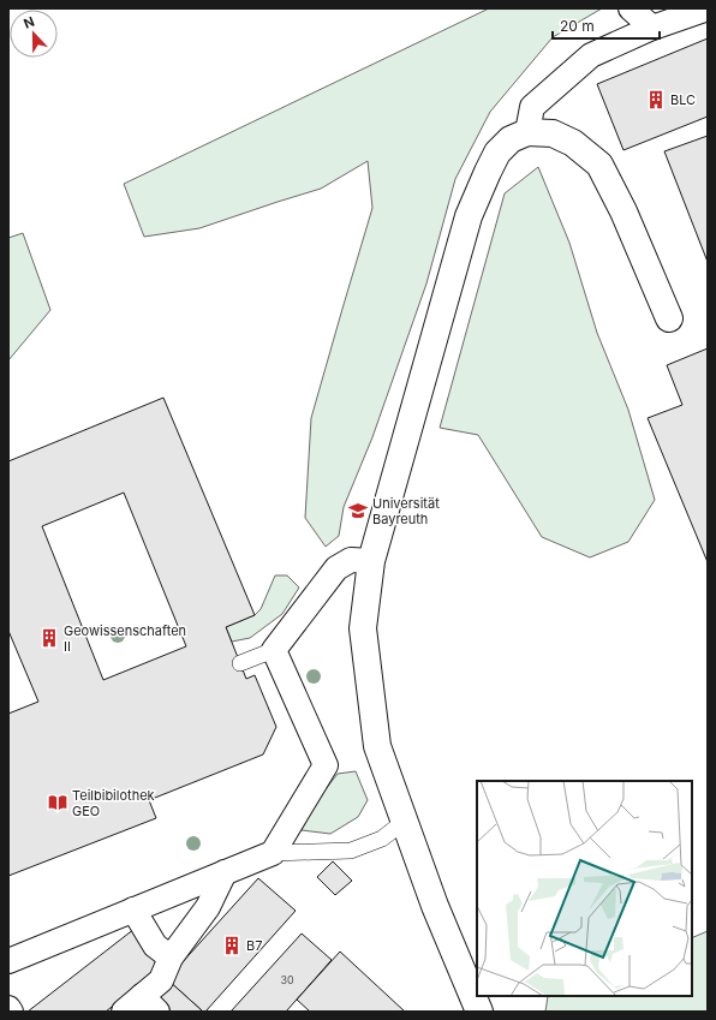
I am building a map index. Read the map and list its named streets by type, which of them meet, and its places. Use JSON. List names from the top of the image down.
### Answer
{
  "places": {
    "building": ["BLC", "Geowissenschaften II", "B7"],
    "school or university": ["Universität Bayreuth"],
    "library": ["Teilbibilothek GEO"]
  },
  "house_numbers": ["30"],
  "scale_bar": "20 m",
  "north": "top"
}
